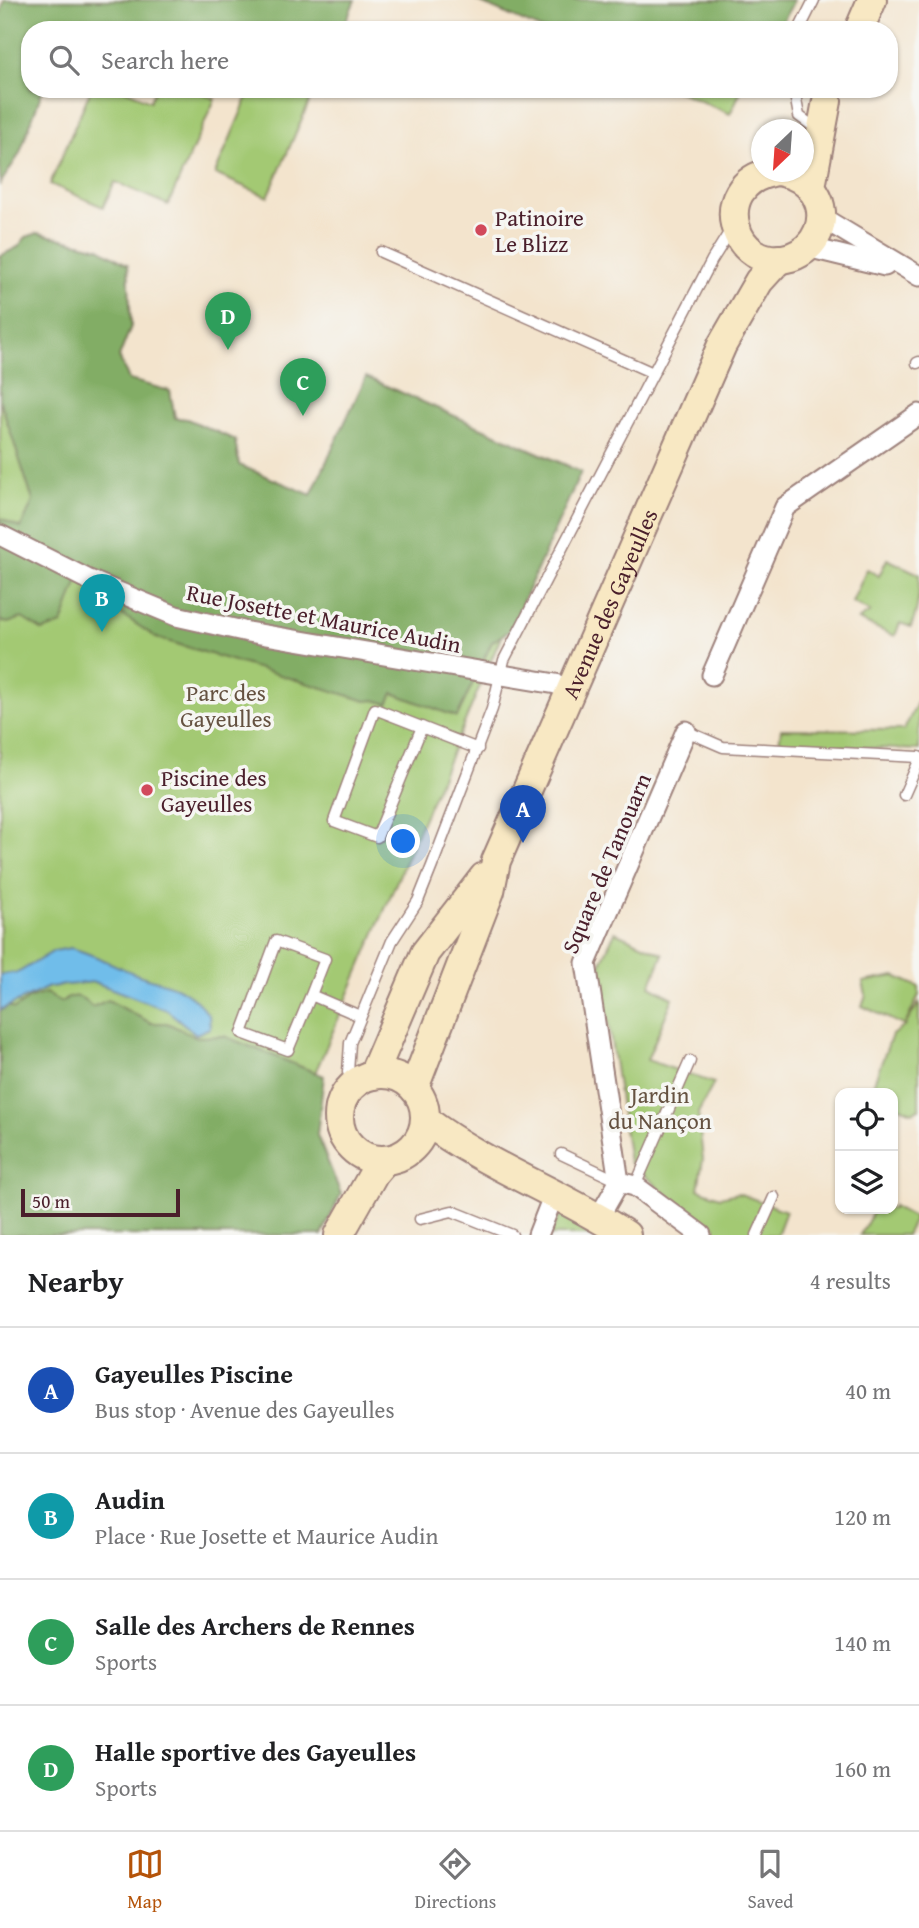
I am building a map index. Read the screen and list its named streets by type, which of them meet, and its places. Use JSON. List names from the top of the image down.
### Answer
{
  "streets": {
    "street": ["Avenue des Gayeulles", "Rue Josette et Maurice Audin", "Square de Tanouarn"]
  },
  "crossings": [
    ["Avenue des Gayeulles", "Rue Josette et Maurice Audin"]
  ],
  "parks": ["Parc des Gayeulles", "Jardin du Nançon"],
  "places": ["Patinoire Le Blizz", "Piscine des Gayeulles"],
  "scale_bar": "50 m",
  "north": "bottom left",
  "page": {
    "search": "Search here",
    "pins": [
      "D",
      "C",
      "B",
      "A"
    ],
    "scale": "50 m",
    "heading": ["Nearby", "4 results"],
    "list": [
      {
        "mark": "A",
        "name": "Gayeulles Piscine",
        "note": "Bus stop · Avenue des Gayeulles",
        "value": "40 m"
      },
      {
        "mark": "B",
        "name": "Audin",
        "note": "Place · Rue Josette et Maurice Audin",
        "value": "120 m"
      },
      {
        "mark": "C",
        "name": "Salle des Archers de Rennes",
        "note": "Sports",
        "value": "140 m"
      },
      {
        "mark": "D",
        "name": "Halle sportive des Gayeulles",
        "note": "Sports",
        "value": "160 m"
      }
    ],
    "nav": ["Map", "Directions", "Saved"]
  }
}
